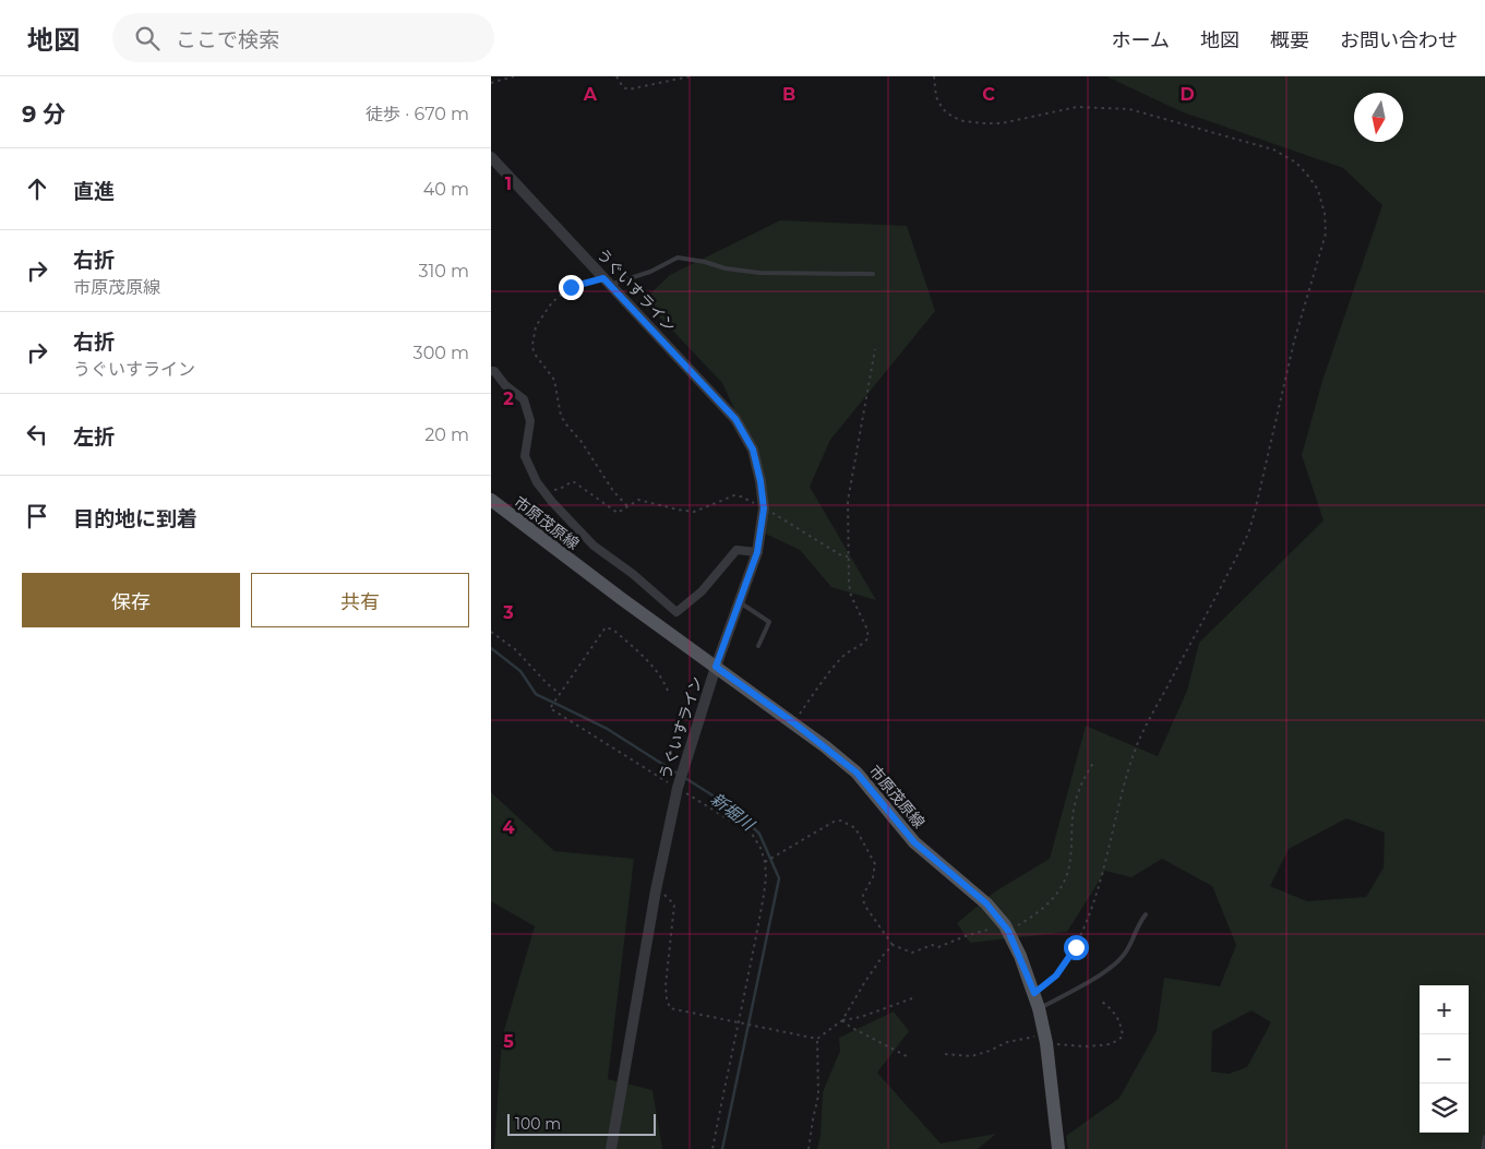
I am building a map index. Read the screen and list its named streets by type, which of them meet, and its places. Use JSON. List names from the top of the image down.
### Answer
{
  "streets": {
    "main road": ["市原茂原線"],
    "street": ["うぐいすライン"]
  },
  "crossings": [
    ["うぐいすライン", "市原茂原線"]
  ],
  "water": ["新堀川"],
  "scale_bar": "100 m",
  "north": "bottom",
  "page": {
    "header": "地図",
    "search": "ここで検索",
    "nav": [
      "ホーム",
      "地図",
      "概要",
      "お問い合わせ"
    ],
    "heading": ["9 分", "徒歩 · 670 m"],
    "list": [
      ["直進", "40 m"],
      ["右折", "市原茂原線", "310 m"],
      ["右折", "うぐいすライン", "300 m"],
      ["左折", "20 m"],
      "目的地に到着"
    ],
    "buttons": ["保存", "共有"],
    "map_buttons": ["+", "−"],
    "scale": "100 m"
  },
  "grid": {
    "columns": [
      "A",
      "B",
      "C",
      "D"
    ],
    "rows": [
      "1",
      "2",
      "3",
      "4",
      "5"
    ]
  }
}
